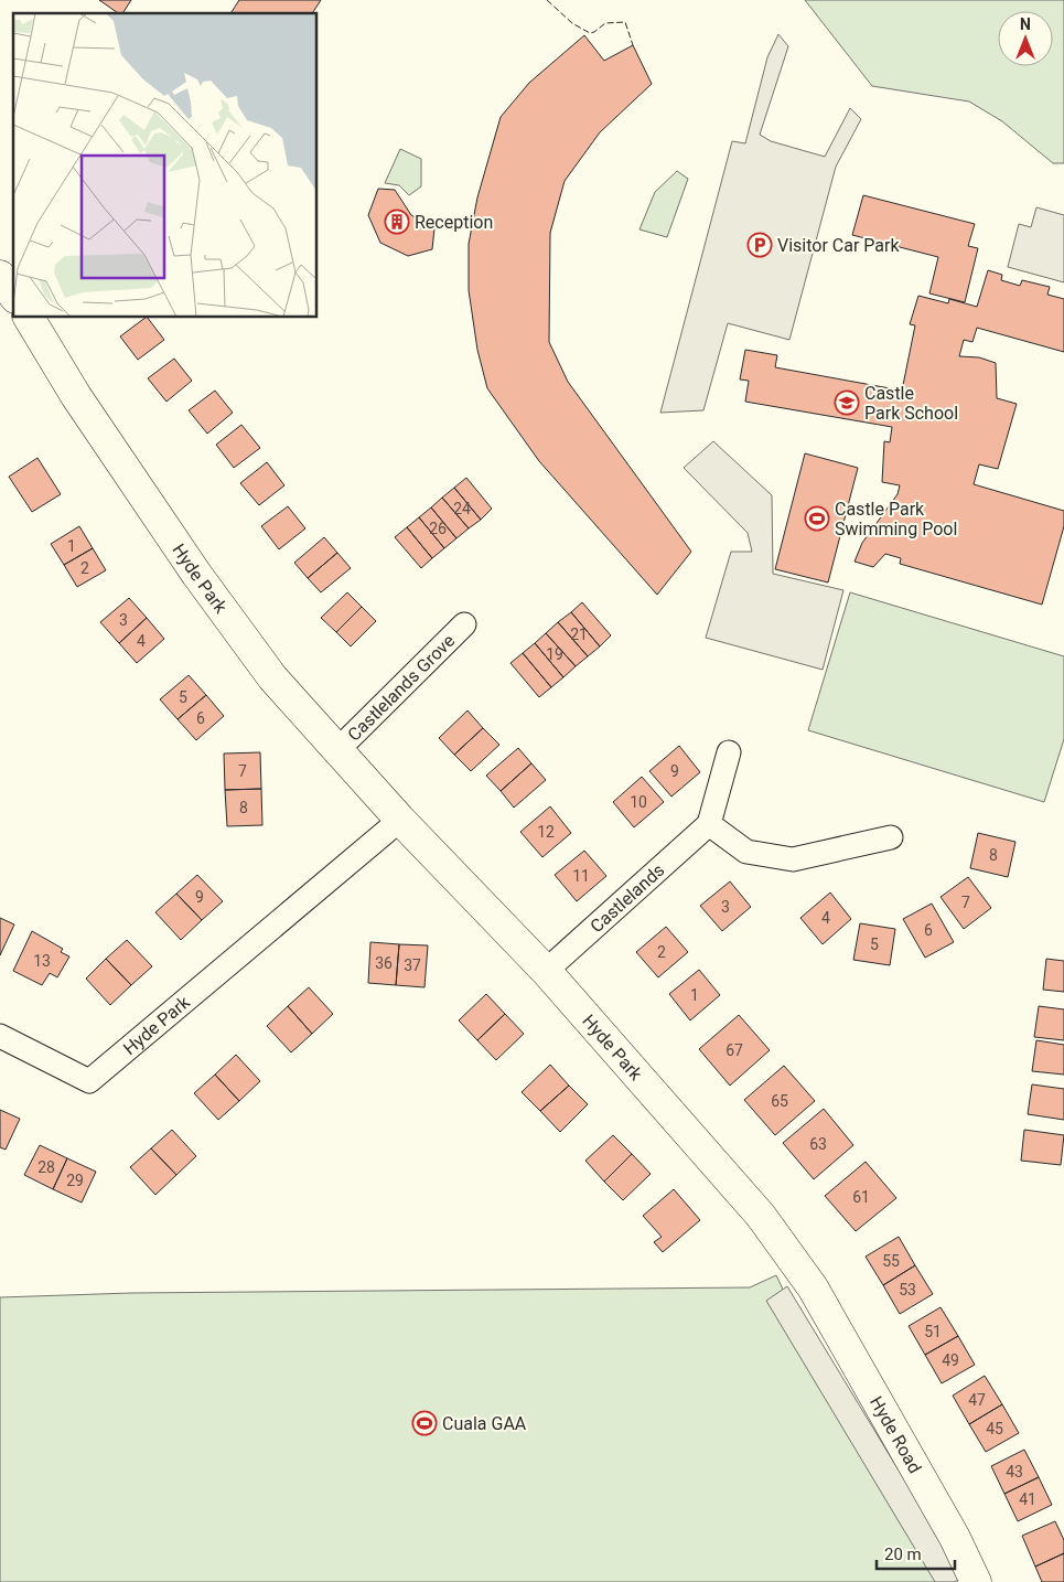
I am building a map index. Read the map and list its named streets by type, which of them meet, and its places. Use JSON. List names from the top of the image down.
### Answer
{
  "streets": {
    "street": [
      "Hyde Park",
      "Castlelands Grove",
      "Castlelands",
      "Hyde Road"
    ]
  },
  "crossings": [
    ["Hyde Park", "Castlelands Grove"],
    ["Hyde Park", "Castlelands"],
    ["Hyde Park", "Hyde Road"]
  ],
  "places": {
    "building": ["Reception"],
    "parking": ["Visitor Car Park"],
    "school or university": ["Castle Park School"],
    "sports": ["Castle Park Swimming Pool", "Cuala GAA"]
  },
  "house_numbers": [
    "24",
    "26",
    "1",
    "2",
    "3",
    "21",
    "4",
    "19",
    "5",
    "6",
    "7",
    "9",
    "10",
    "8",
    "12",
    "8",
    "11",
    "9",
    "7",
    "3",
    "4",
    "6",
    "5",
    "2",
    "13",
    "36",
    "37",
    "1",
    "67",
    "65",
    "63",
    "28",
    "29",
    "61",
    "55",
    "53",
    "51",
    "49",
    "47",
    "45",
    "43",
    "41"
  ],
  "scale_bar": "20 m",
  "north": "top"
}
